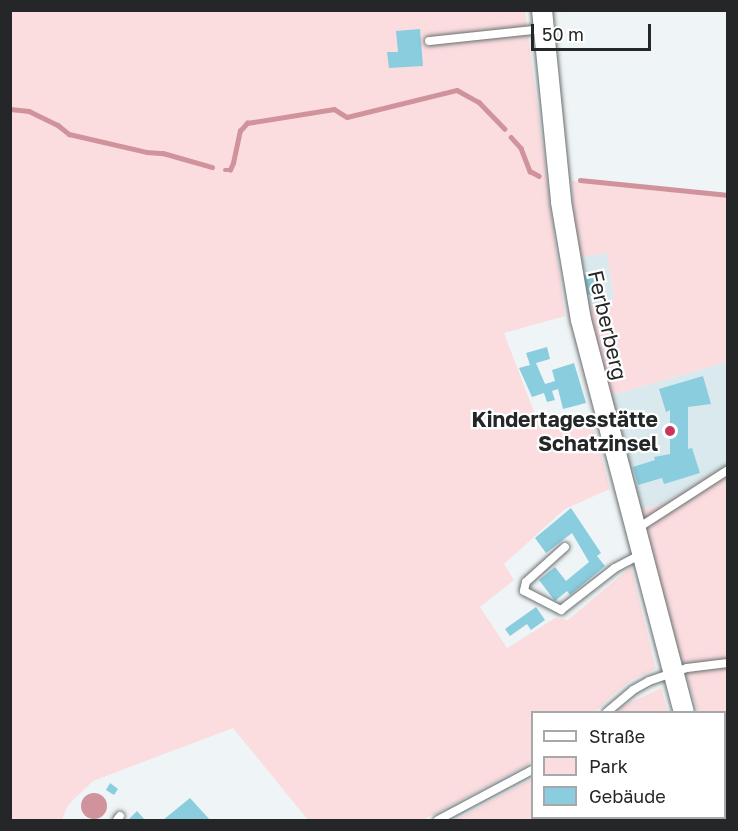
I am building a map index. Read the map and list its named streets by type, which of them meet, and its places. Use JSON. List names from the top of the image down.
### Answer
{
  "streets": {
    "street": ["Ferberberg"]
  },
  "places": ["Kindertagesstätte Schatzinsel"],
  "legend": ["Straße", "Park", "Gebäude"],
  "scale_bar": "50 m"
}
